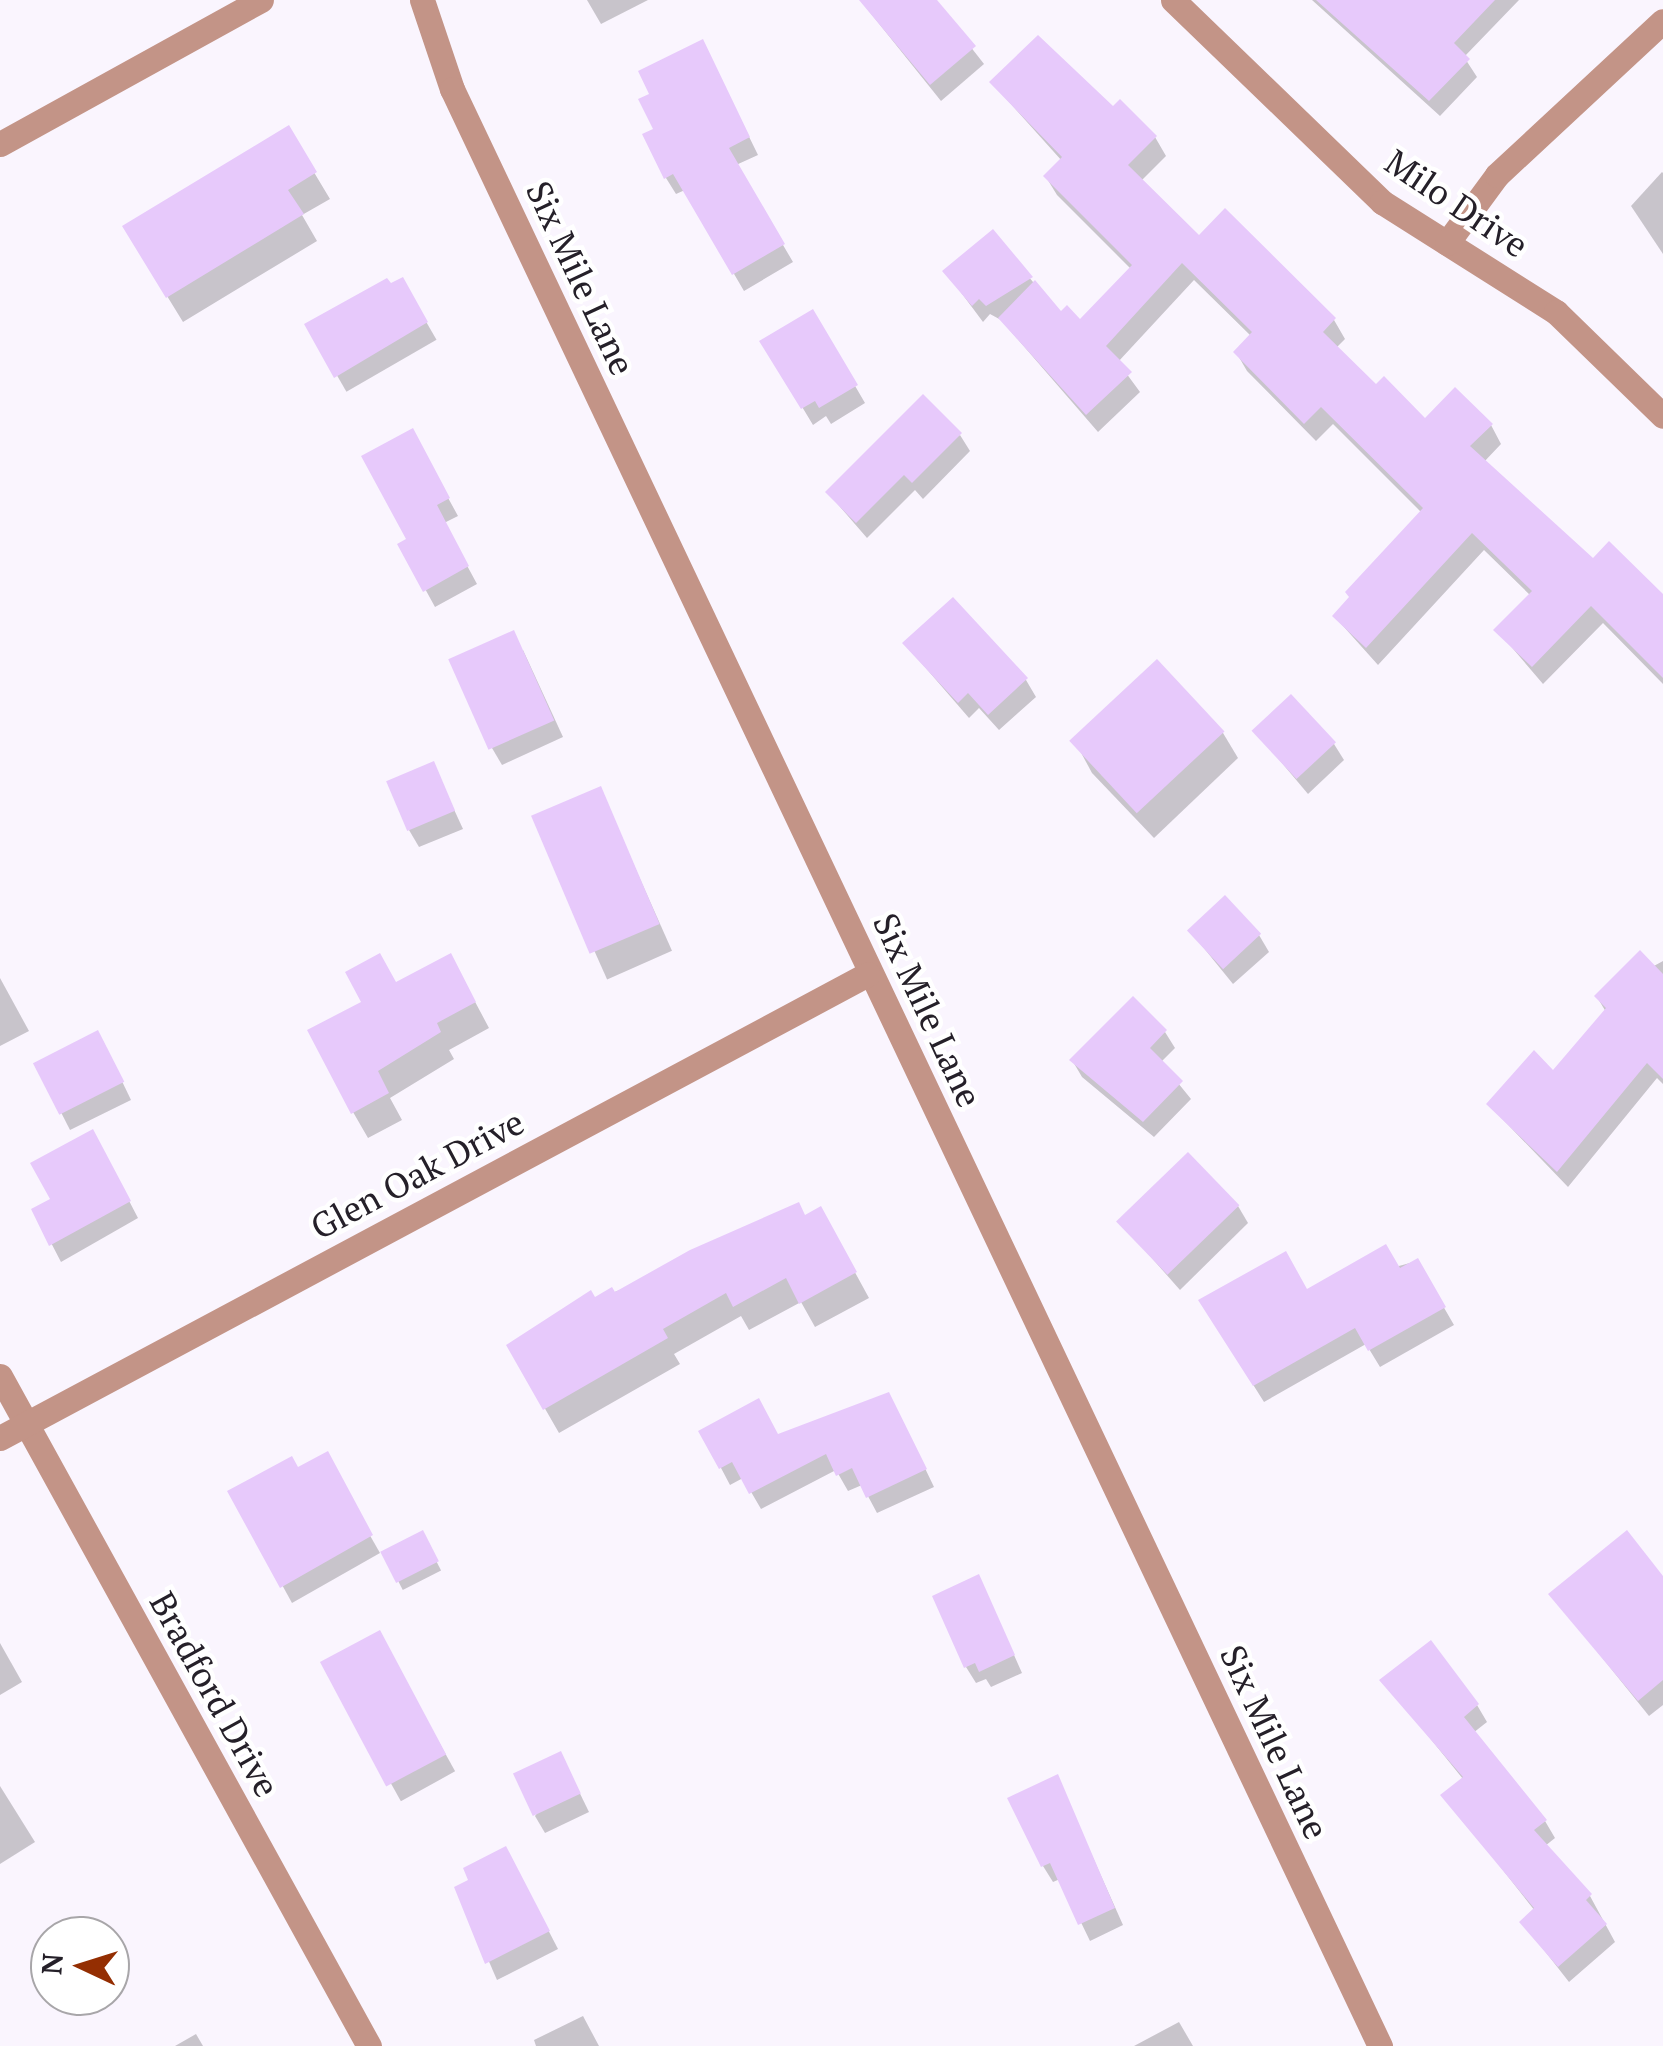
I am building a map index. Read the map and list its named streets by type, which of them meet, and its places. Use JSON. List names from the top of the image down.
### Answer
{
  "streets": {
    "street": [
      "Milo Drive",
      "Six Mile Lane",
      "Glen Oak Drive",
      "Bradford Drive"
    ]
  },
  "crossings": [
    ["Six Mile Lane", "Glen Oak Drive"],
    ["Glen Oak Drive", "Bradford Drive"]
  ],
  "north": "left"
}
